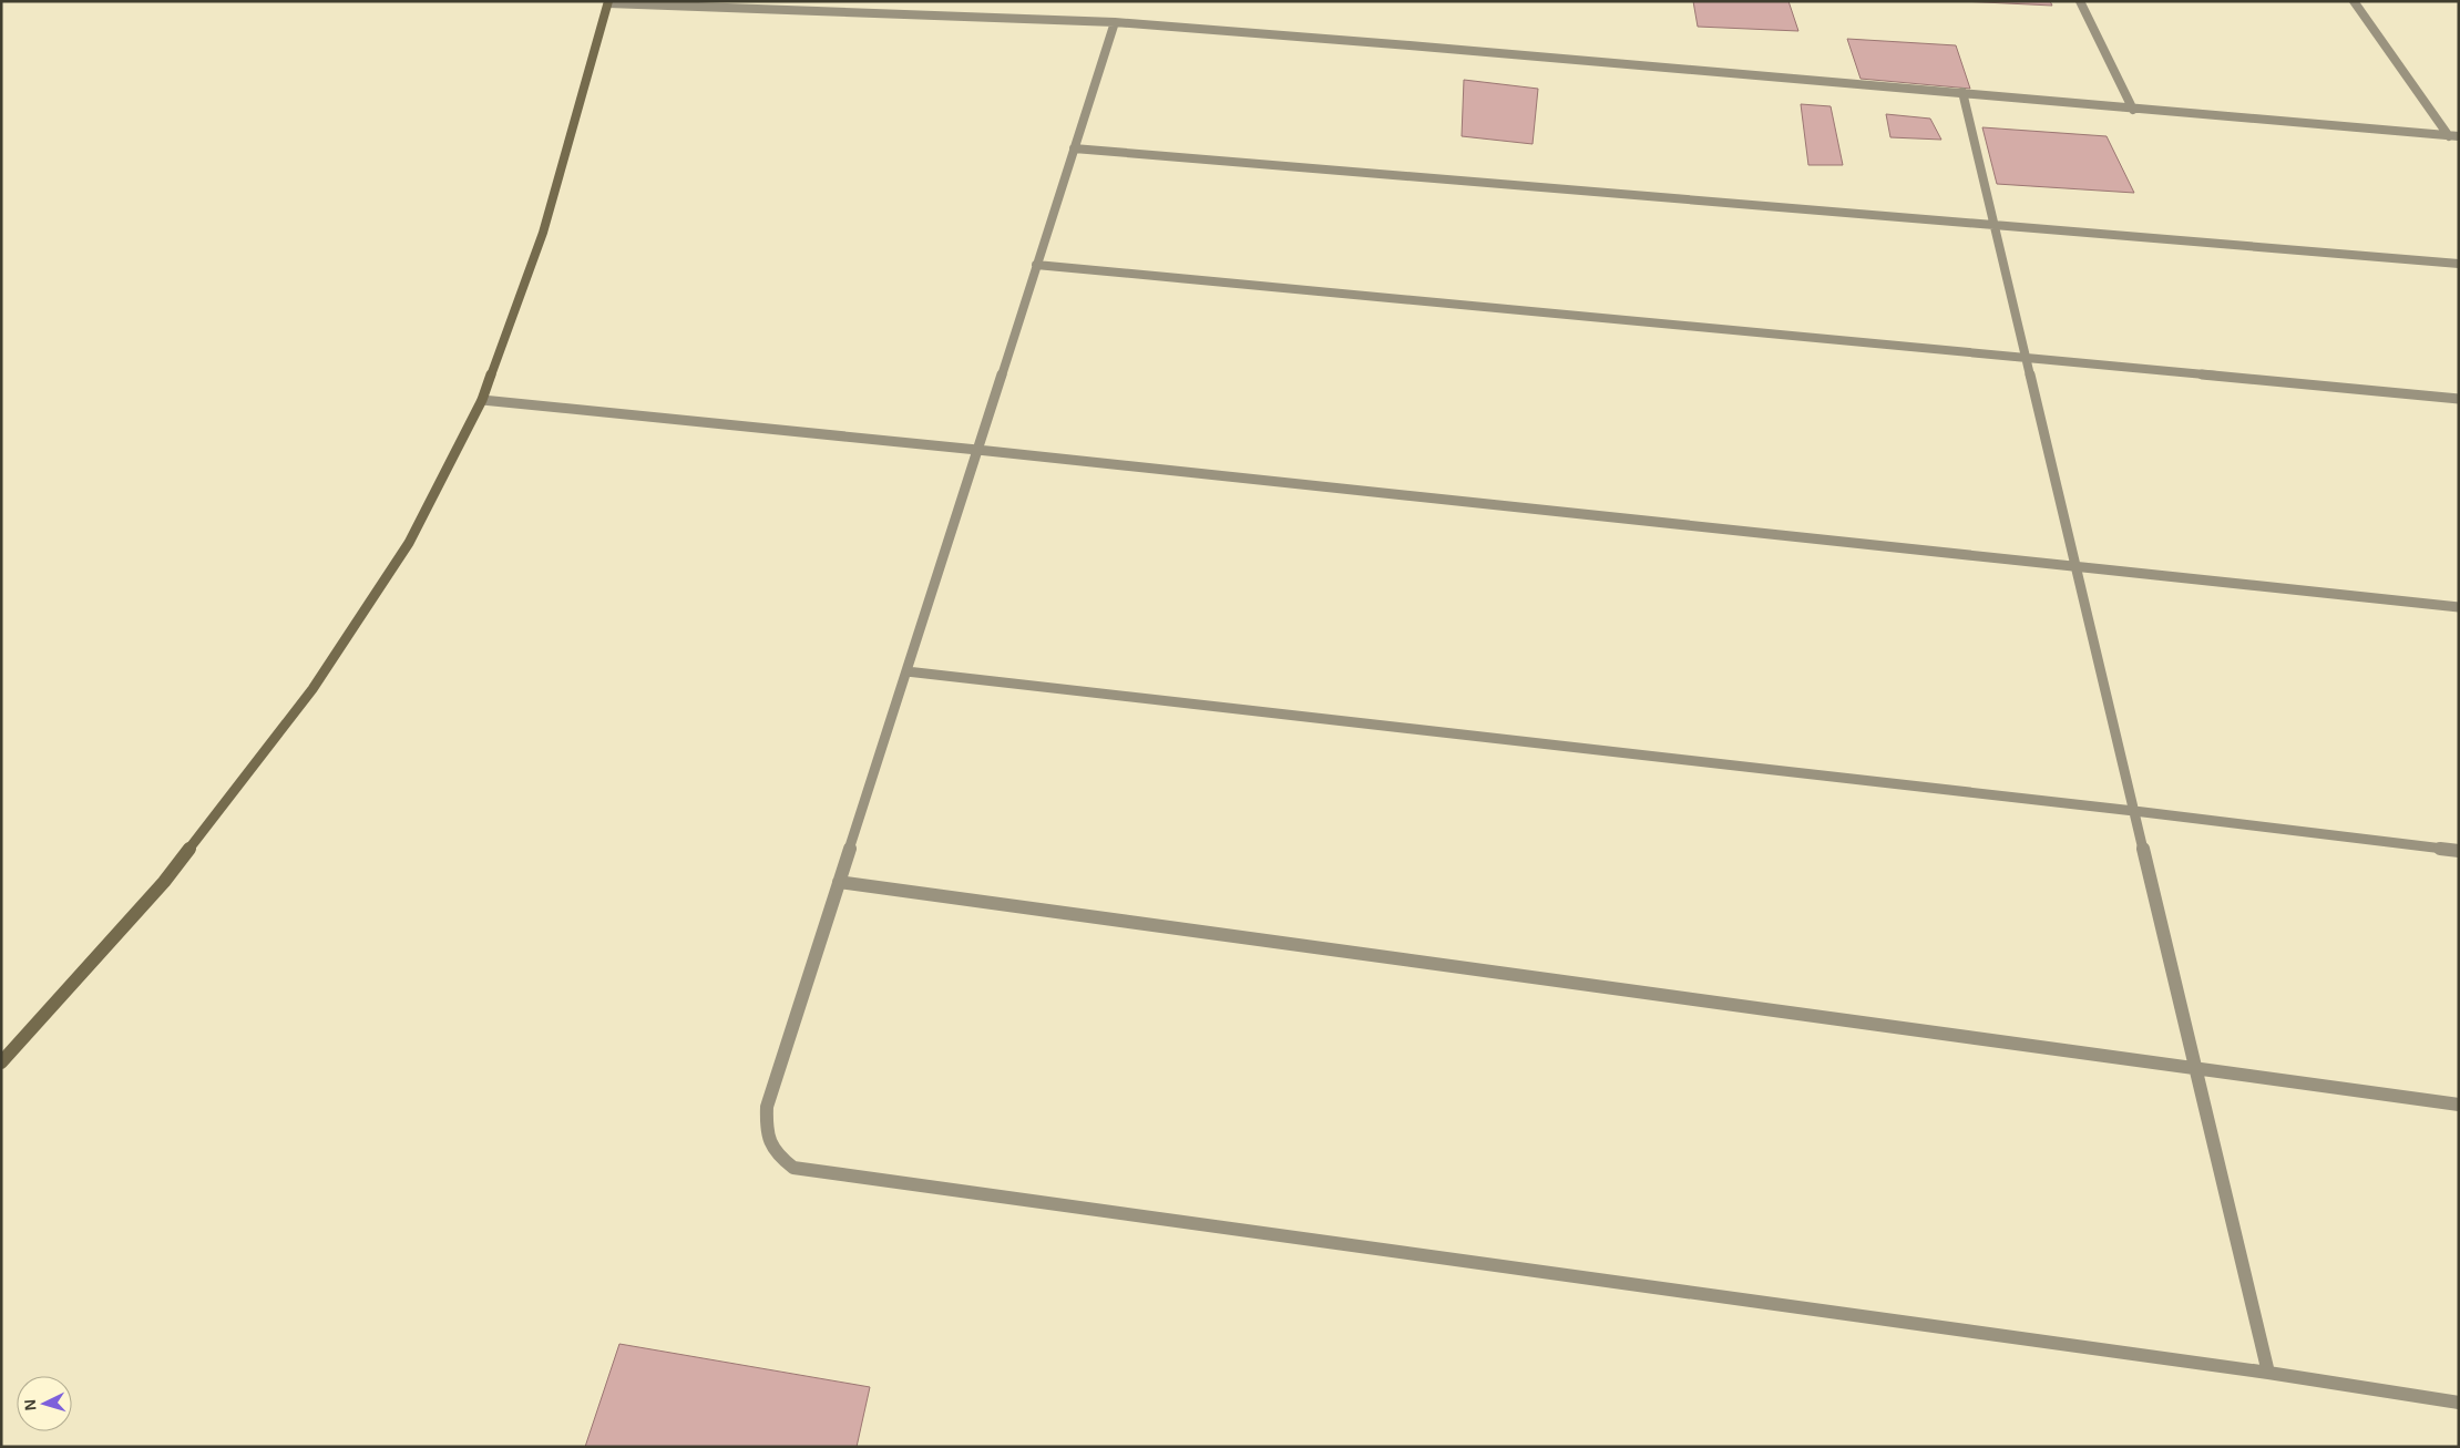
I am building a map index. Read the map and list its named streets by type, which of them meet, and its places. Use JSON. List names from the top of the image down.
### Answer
{
  "north": "left"
}
